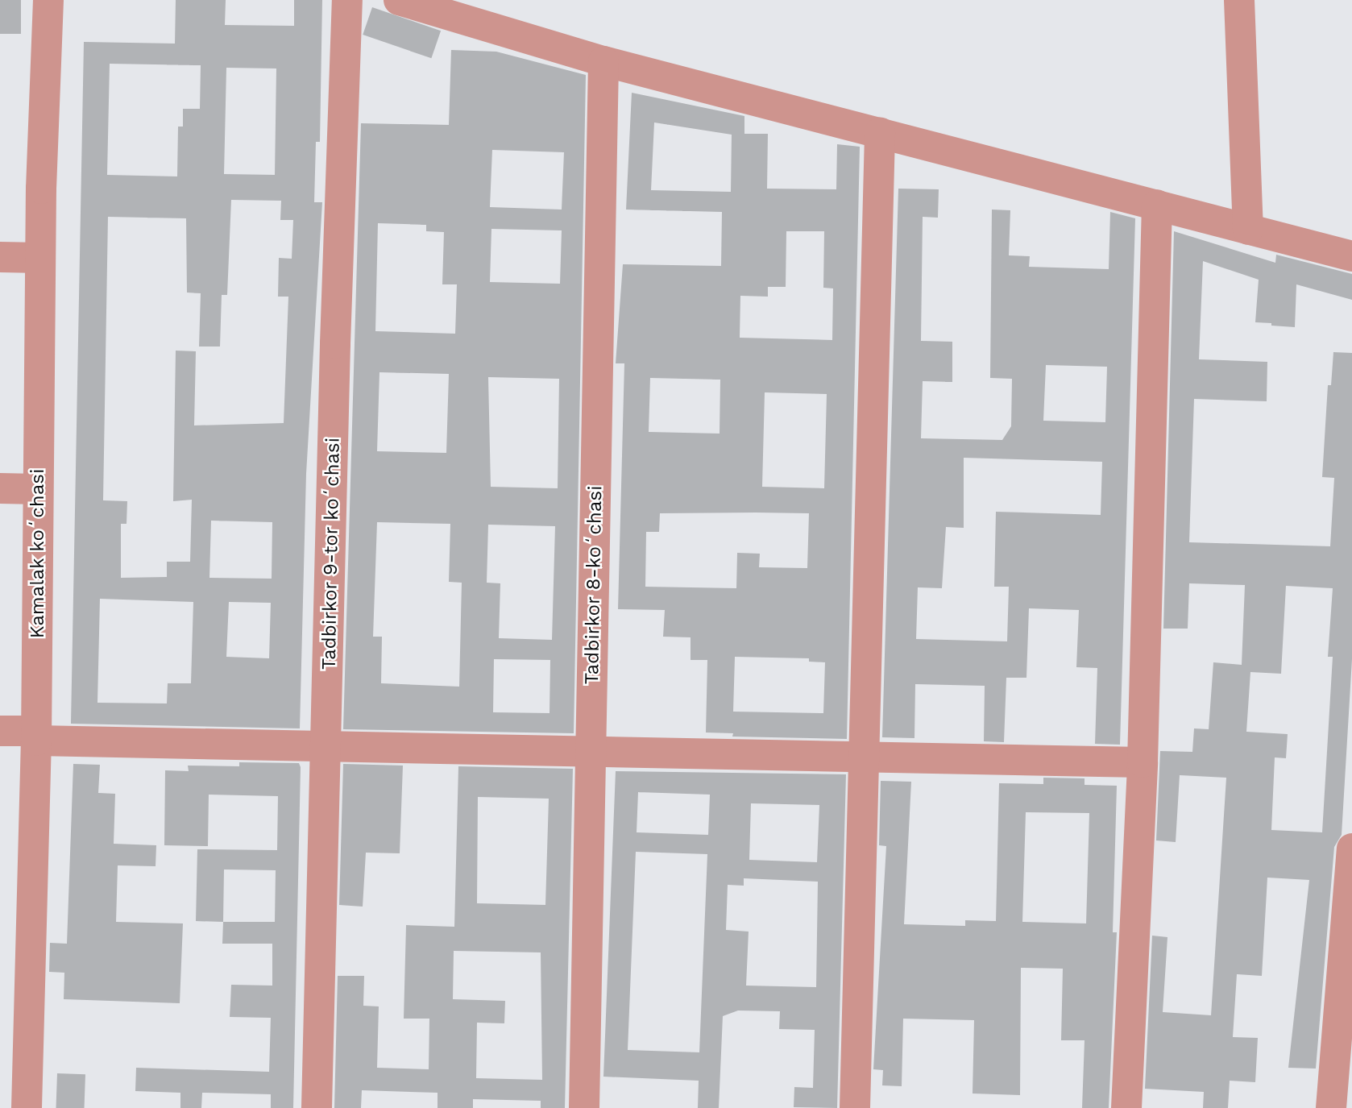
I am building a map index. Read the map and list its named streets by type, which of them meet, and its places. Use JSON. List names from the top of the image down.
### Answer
{
  "streets": {
    "street": ["Kamalak koʻchasi", "Tadbirkor 9-tor koʻchasi", "Tadbirkor 8-koʻchasi"]
  }
}
